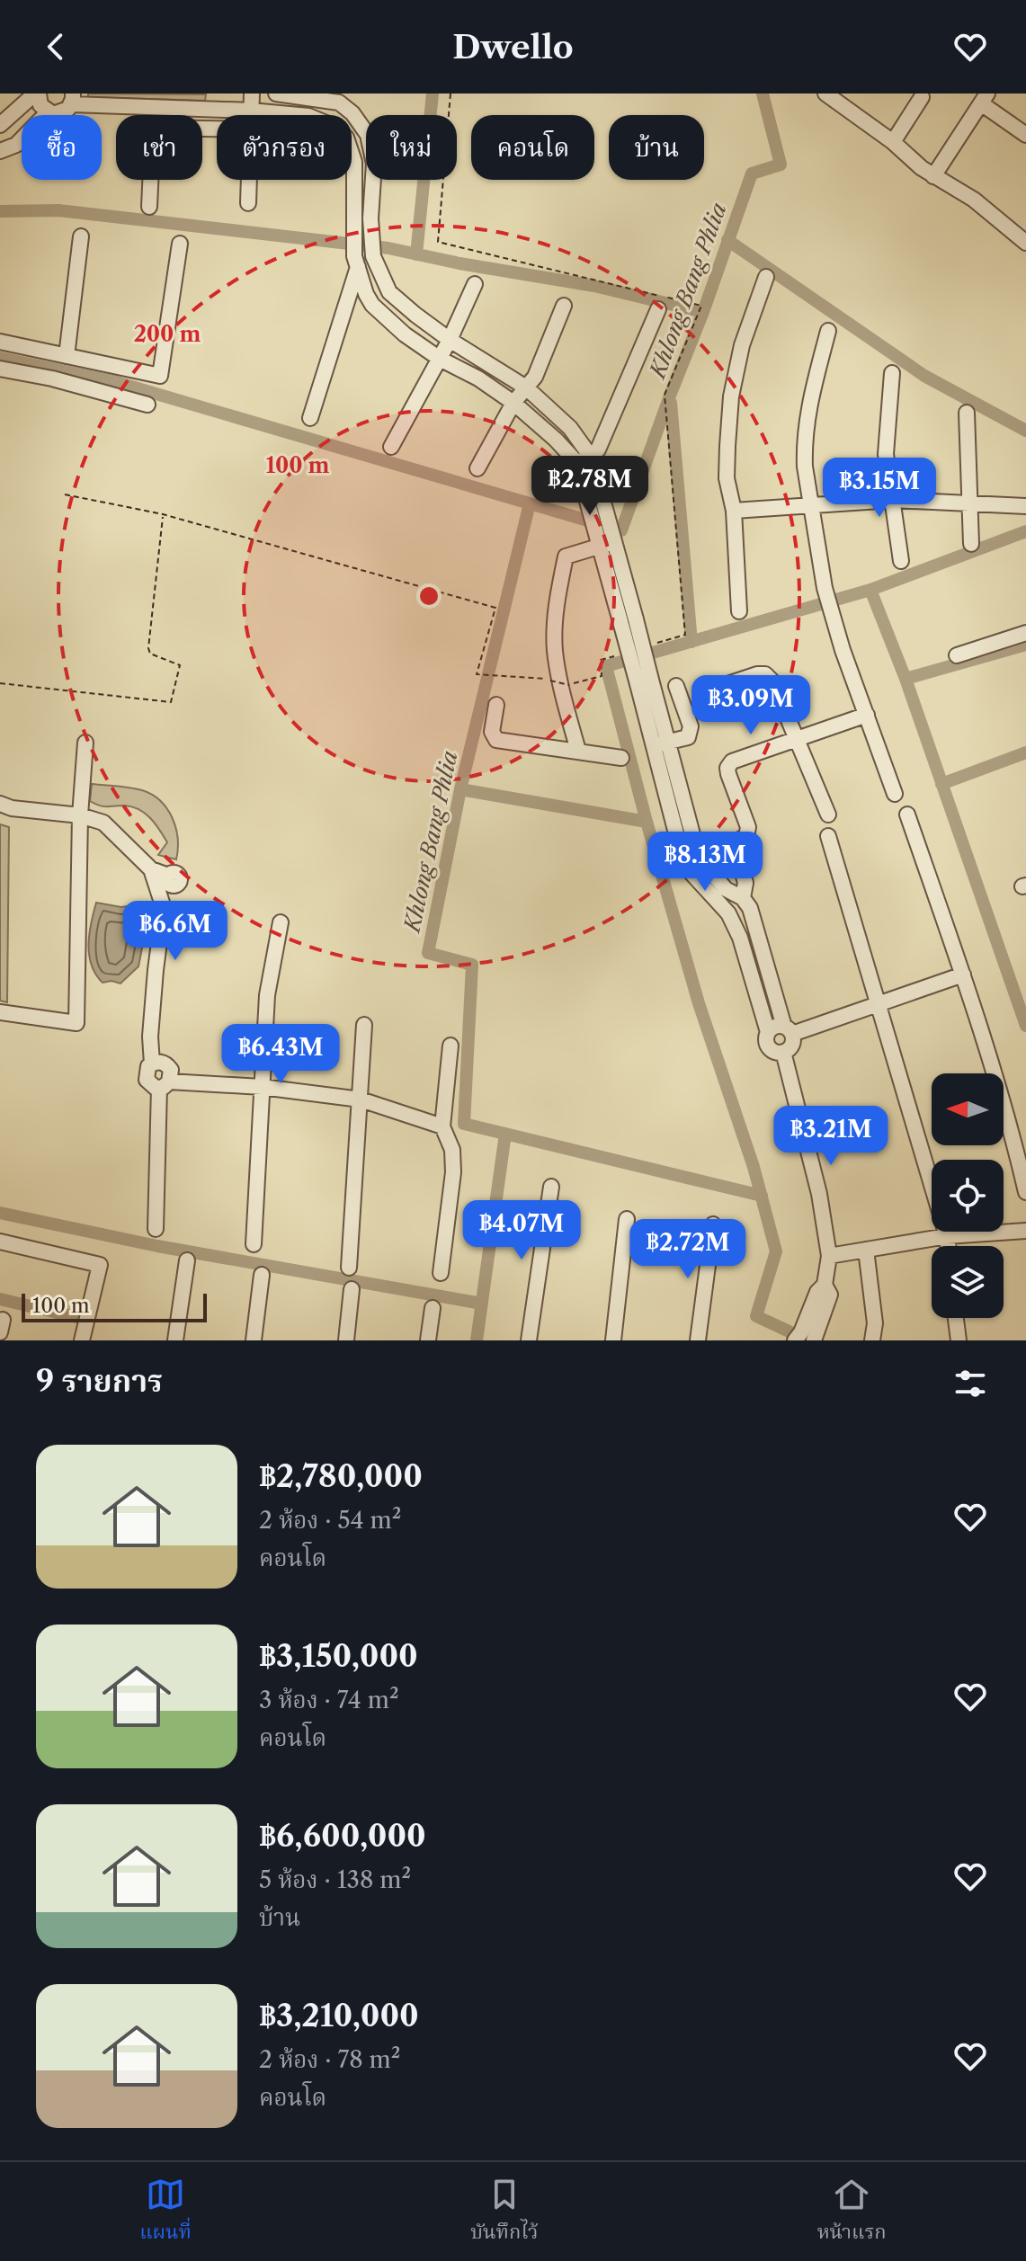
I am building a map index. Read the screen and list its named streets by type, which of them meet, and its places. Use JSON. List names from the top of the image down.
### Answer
{
  "water": ["Khlong Bang Phlia"],
  "scale_bar": "100 m",
  "north": "left",
  "page": {
    "header": "Dwello",
    "chip": [
      "ซื้อ",
      "เช่า",
      "ตัวกรอง",
      "ใหม่",
      "คอนโด",
      "บ้าน"
    ],
    "price": [
      "฿2.78M",
      "฿3.15M",
      "฿3.09M",
      "฿8.13M",
      "฿6.6M",
      "฿6.43M",
      "฿3.21M",
      "฿4.07M",
      "฿2.72M"
    ],
    "scale": "100 m",
    "heading": "9 รายการ",
    "list": [
      {
        "name": "฿2,780,000",
        "note": "2 ห้อง · 54 m² · คอนโด"
      },
      {
        "name": "฿3,150,000",
        "note": "3 ห้อง · 74 m² · คอนโด"
      },
      {
        "name": "฿6,600,000",
        "note": "5 ห้อง · 138 m² · บ้าน"
      },
      {
        "name": "฿3,210,000",
        "note": "2 ห้อง · 78 m² · คอนโด"
      }
    ],
    "tabs": ["แผนที่", "บันทึกไว้", "หน้าแรก"]
  },
  "rings": ["200 m", "100 m"]
}
